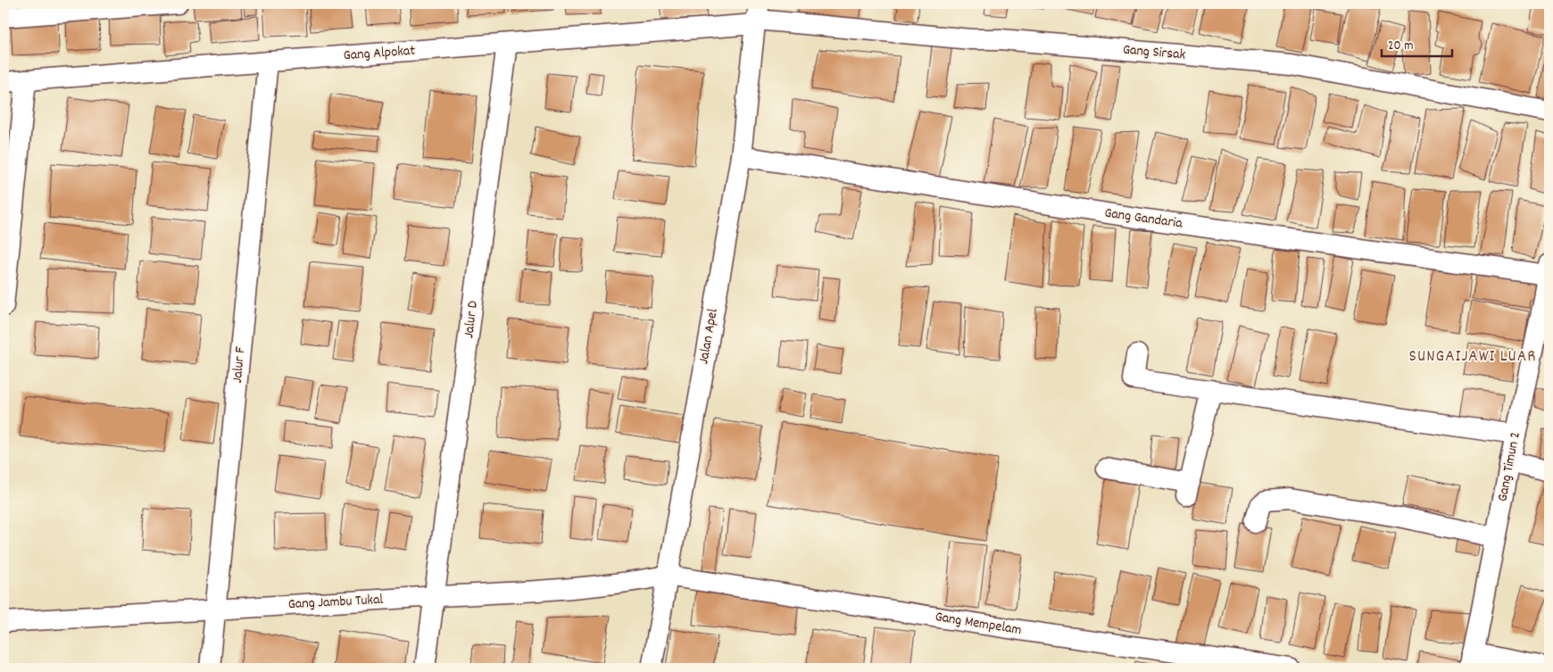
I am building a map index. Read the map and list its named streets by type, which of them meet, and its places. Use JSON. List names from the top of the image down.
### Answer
{
  "streets": {
    "street": [
      "Gang Sirsak",
      "Gang Alpokat",
      "Gang Gandaria",
      "Jalur D",
      "Jalan Apel",
      "Jalur F",
      "Gang Timun 2",
      "Gang Jambu Tukal",
      "Gang Mempelam"
    ]
  },
  "crossings": [
    ["Gang Sirsak", "Gang Alpokat"],
    ["Gang Sirsak", "Jalan Apel"],
    ["Gang Alpokat", "Jalur D"],
    ["Gang Alpokat", "Jalan Apel"],
    ["Gang Alpokat", "Jalur F"],
    ["Gang Gandaria", "Jalan Apel"],
    ["Gang Gandaria", "Gang Timun 2"],
    ["Jalur D", "Gang Jambu Tukal"],
    ["Jalan Apel", "Gang Jambu Tukal"],
    ["Jalan Apel", "Gang Mempelam"],
    ["Jalur F", "Gang Jambu Tukal"],
    ["Gang Jambu Tukal", "Gang Mempelam"]
  ],
  "districts": ["SUNGAIJAWI LUAR"],
  "scale_bar": "20 m"
}
